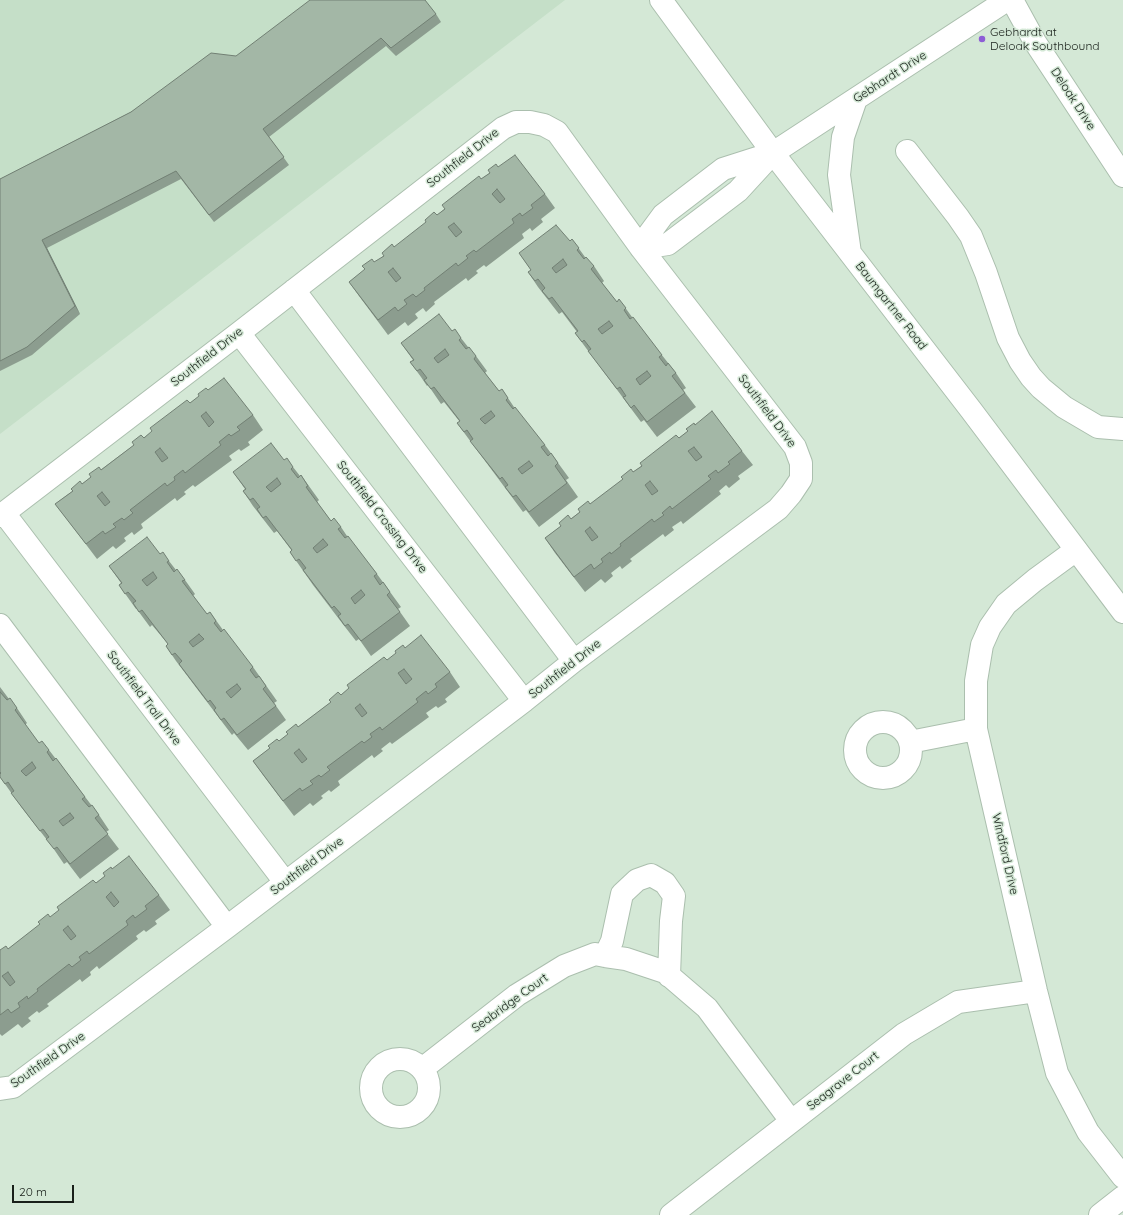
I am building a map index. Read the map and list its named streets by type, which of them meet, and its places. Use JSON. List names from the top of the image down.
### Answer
{
  "streets": {
    "street": [
      "Gebhardt Drive",
      "Deloak Drive",
      "Southfield Drive",
      "Baumgartner Road",
      "Southfield Crossing Drive",
      "Southfield Trail Drive",
      "Windford Drive",
      "Seabridge Court",
      "Seagrave Court"
    ]
  },
  "crossings": [
    ["Gebhardt Drive", "Baumgartner Road"],
    ["Southfield Drive", "Southfield Crossing Drive"],
    ["Southfield Drive", "Southfield Trail Drive"],
    ["Baumgartner Road", "Windford Drive"],
    ["Windford Drive", "Seagrave Court"],
    ["Seabridge Court", "Seagrave Court"]
  ],
  "places": ["Gebhardt at Deloak Southbound"],
  "scale_bar": "20 m"
}
